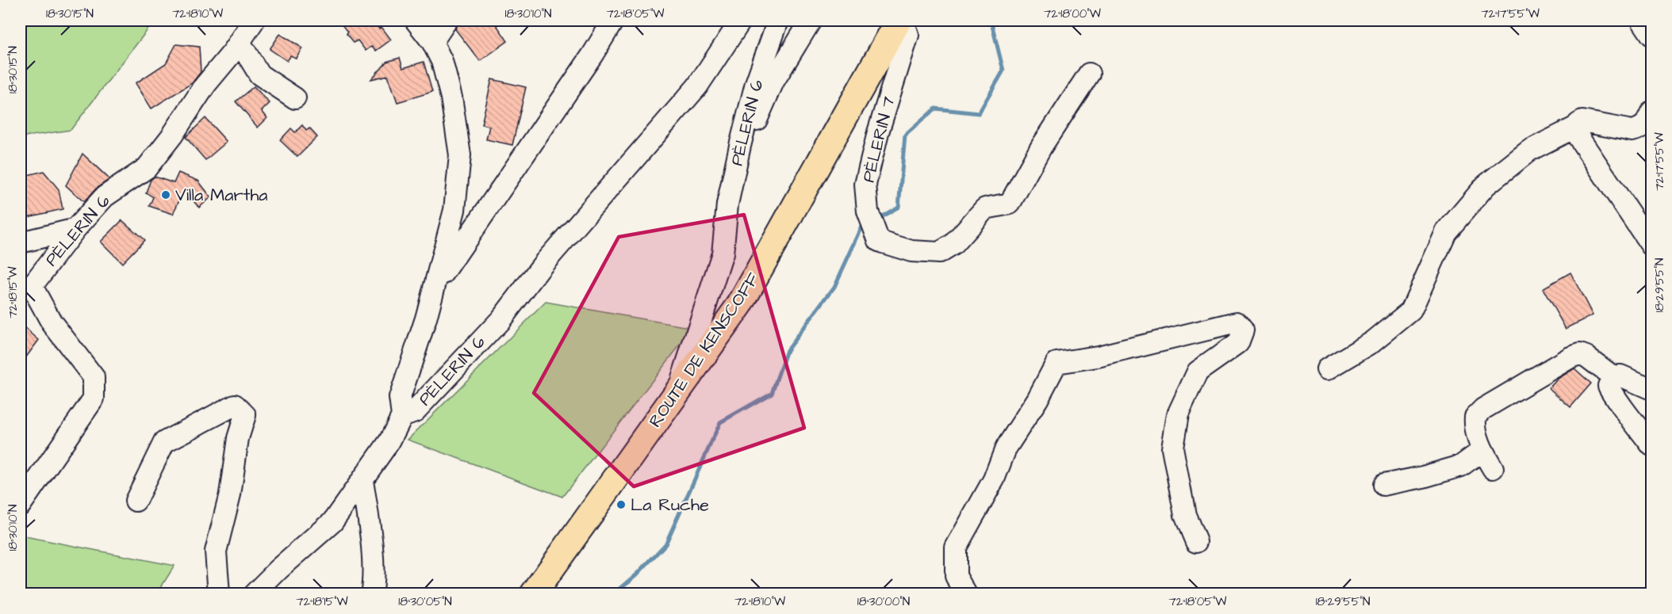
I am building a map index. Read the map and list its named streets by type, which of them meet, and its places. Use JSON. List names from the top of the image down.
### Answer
{
  "streets": {
    "main road": ["ROUTE DE KENSCOFF"],
    "street": ["PÈLERIN 6", "PÈLERIN 7"]
  },
  "crossings": [
    ["PÈLERIN 6", "ROUTE DE KENSCOFF"]
  ],
  "places": ["Villa Martha", "La Ruche"],
  "coordinates": [
    "18°30'15\"N",
    "72°18'10\"W",
    "18°30'10\"N",
    "72°18'05\"W",
    "72°18'00\"W",
    "72°17'55\"W",
    "18°29'55\"N",
    "72°18'15\"W",
    "18°30'05\"N",
    "18°30'00\"N"
  ]
}
